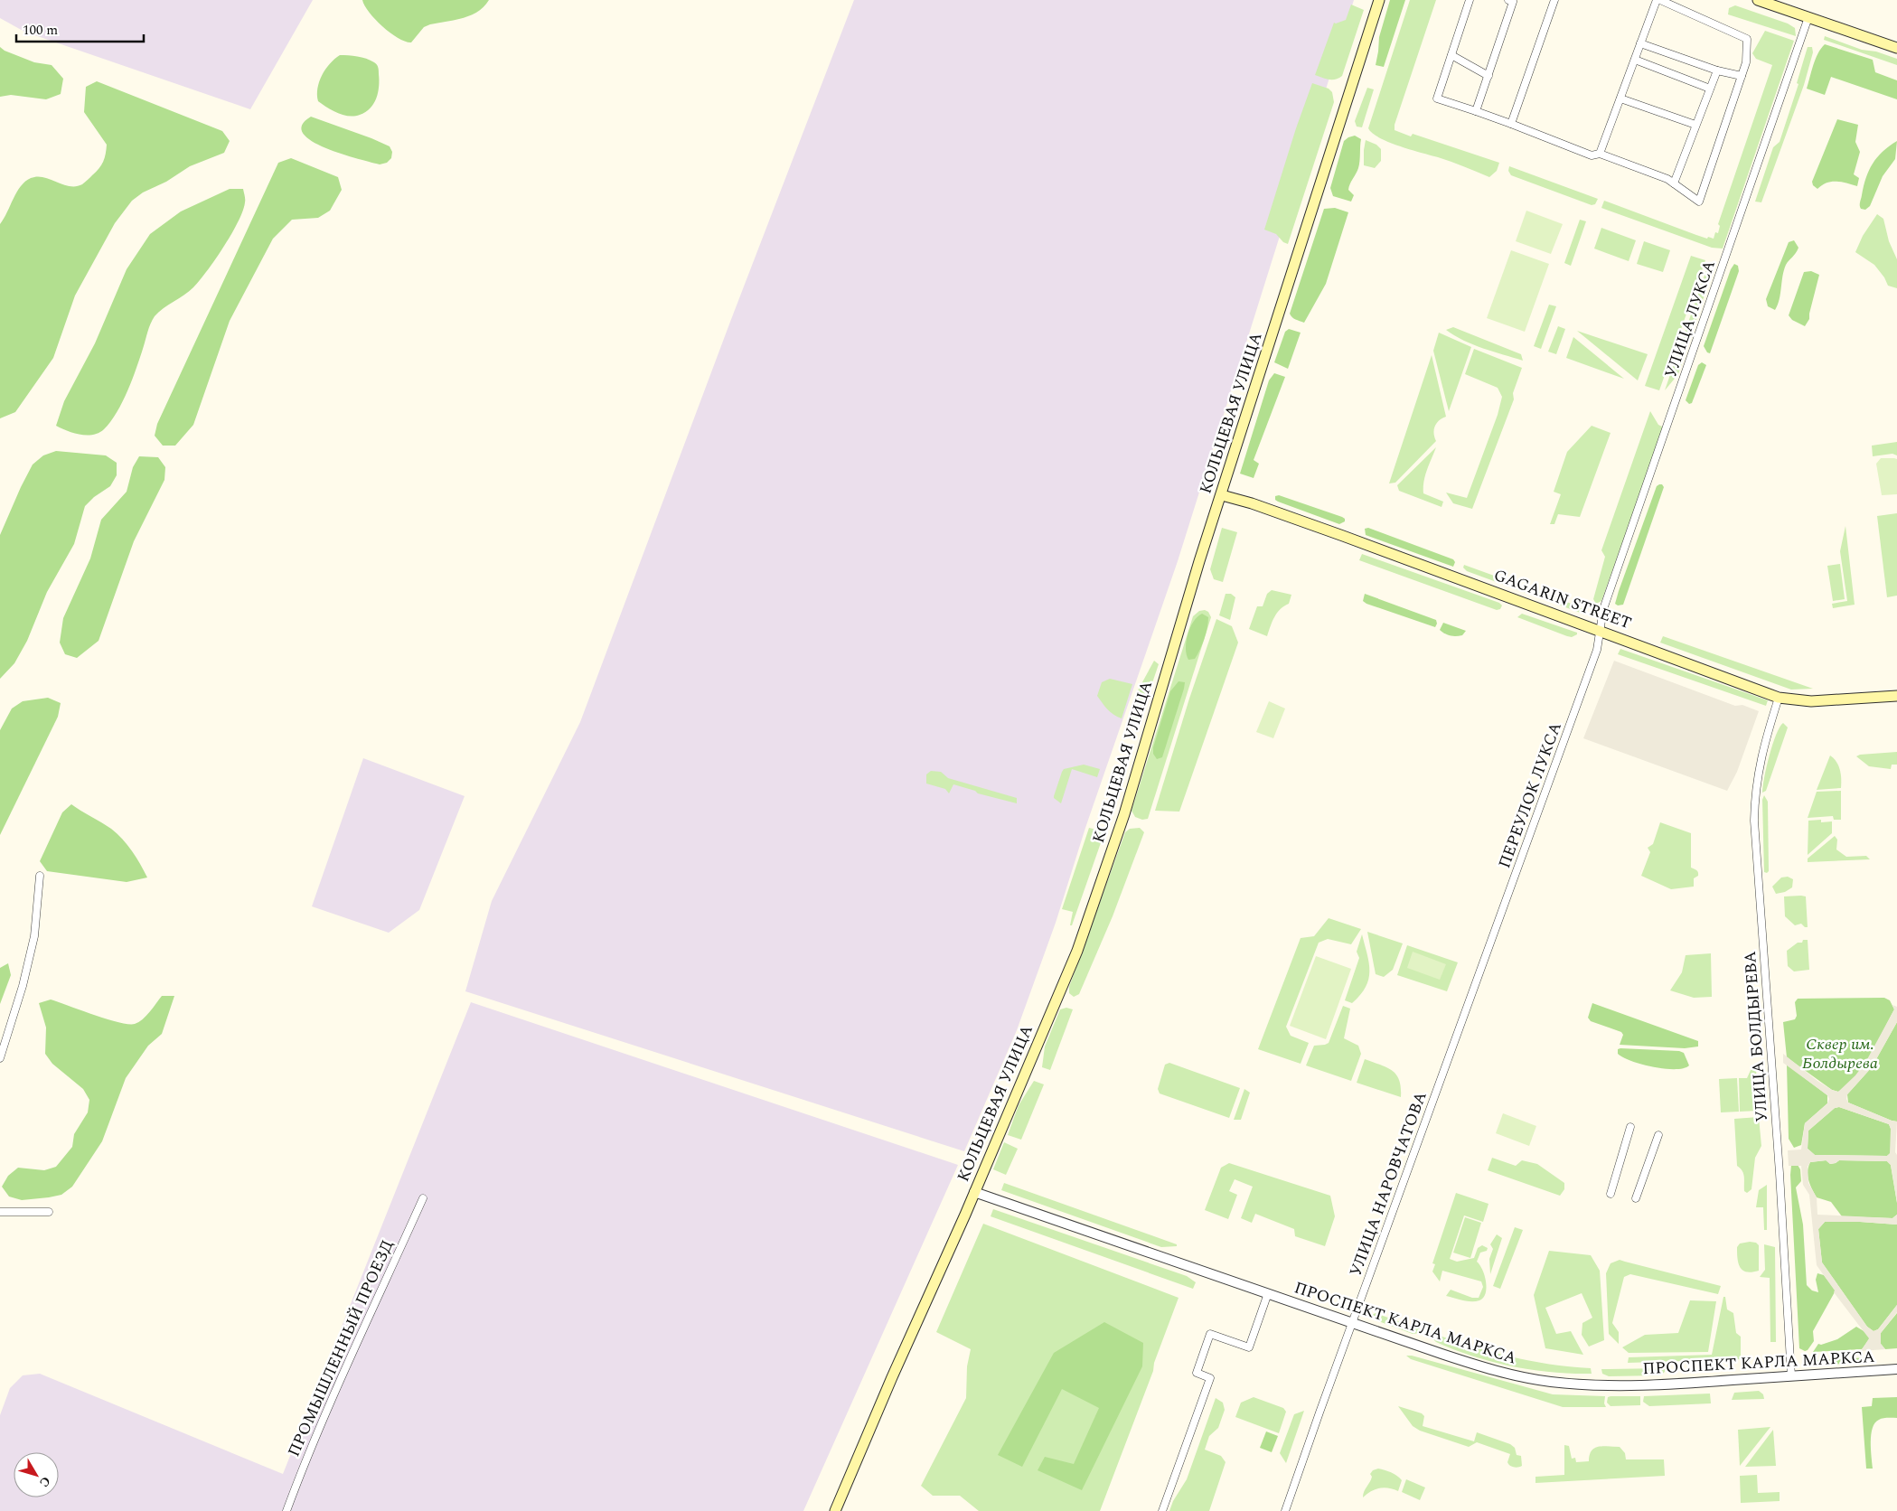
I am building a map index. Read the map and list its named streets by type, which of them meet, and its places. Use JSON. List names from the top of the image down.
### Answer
{
  "streets": {
    "main road": ["КОЛЬЦЕВАЯ УЛИЦА", "GAGARIN STREET"],
    "street": [
      "УЛИЦА ЛУКСА",
      "ПЕРЕУЛОК ЛУКСА",
      "УЛИЦА БОЛДЫРЕВА",
      "УЛИЦА НАРОВЧАТОВА",
      "ПРОСПЕКТ КАРЛА МАРКСА",
      "ПРОМЫШЛЕННЫЙ ПРОЕЗД"
    ]
  },
  "crossings": [
    ["УЛИЦА ЛУКСА", "GAGARIN STREET"],
    ["УЛИЦА ЛУКСА", "ПЕРЕУЛОК ЛУКСА"],
    ["КОЛЬЦЕВАЯ УЛИЦА", "GAGARIN STREET"],
    ["КОЛЬЦЕВАЯ УЛИЦА", "ПРОСПЕКТ КАРЛА МАРКСА"],
    ["GAGARIN STREET", "ПЕРЕУЛОК ЛУКСА"],
    ["GAGARIN STREET", "УЛИЦА БОЛДЫРЕВА"],
    ["ПЕРЕУЛОК ЛУКСА", "УЛИЦА НАРОВЧАТОВА"],
    ["УЛИЦА БОЛДЫРЕВА", "ПРОСПЕКТ КАРЛА МАРКСА"],
    ["УЛИЦА НАРОВЧАТОВА", "ПРОСПЕКТ КАРЛА МАРКСА"]
  ],
  "parks": ["Сквер им. Болдырева"],
  "scale_bar": "100 m",
  "north": "bottom right"
}
